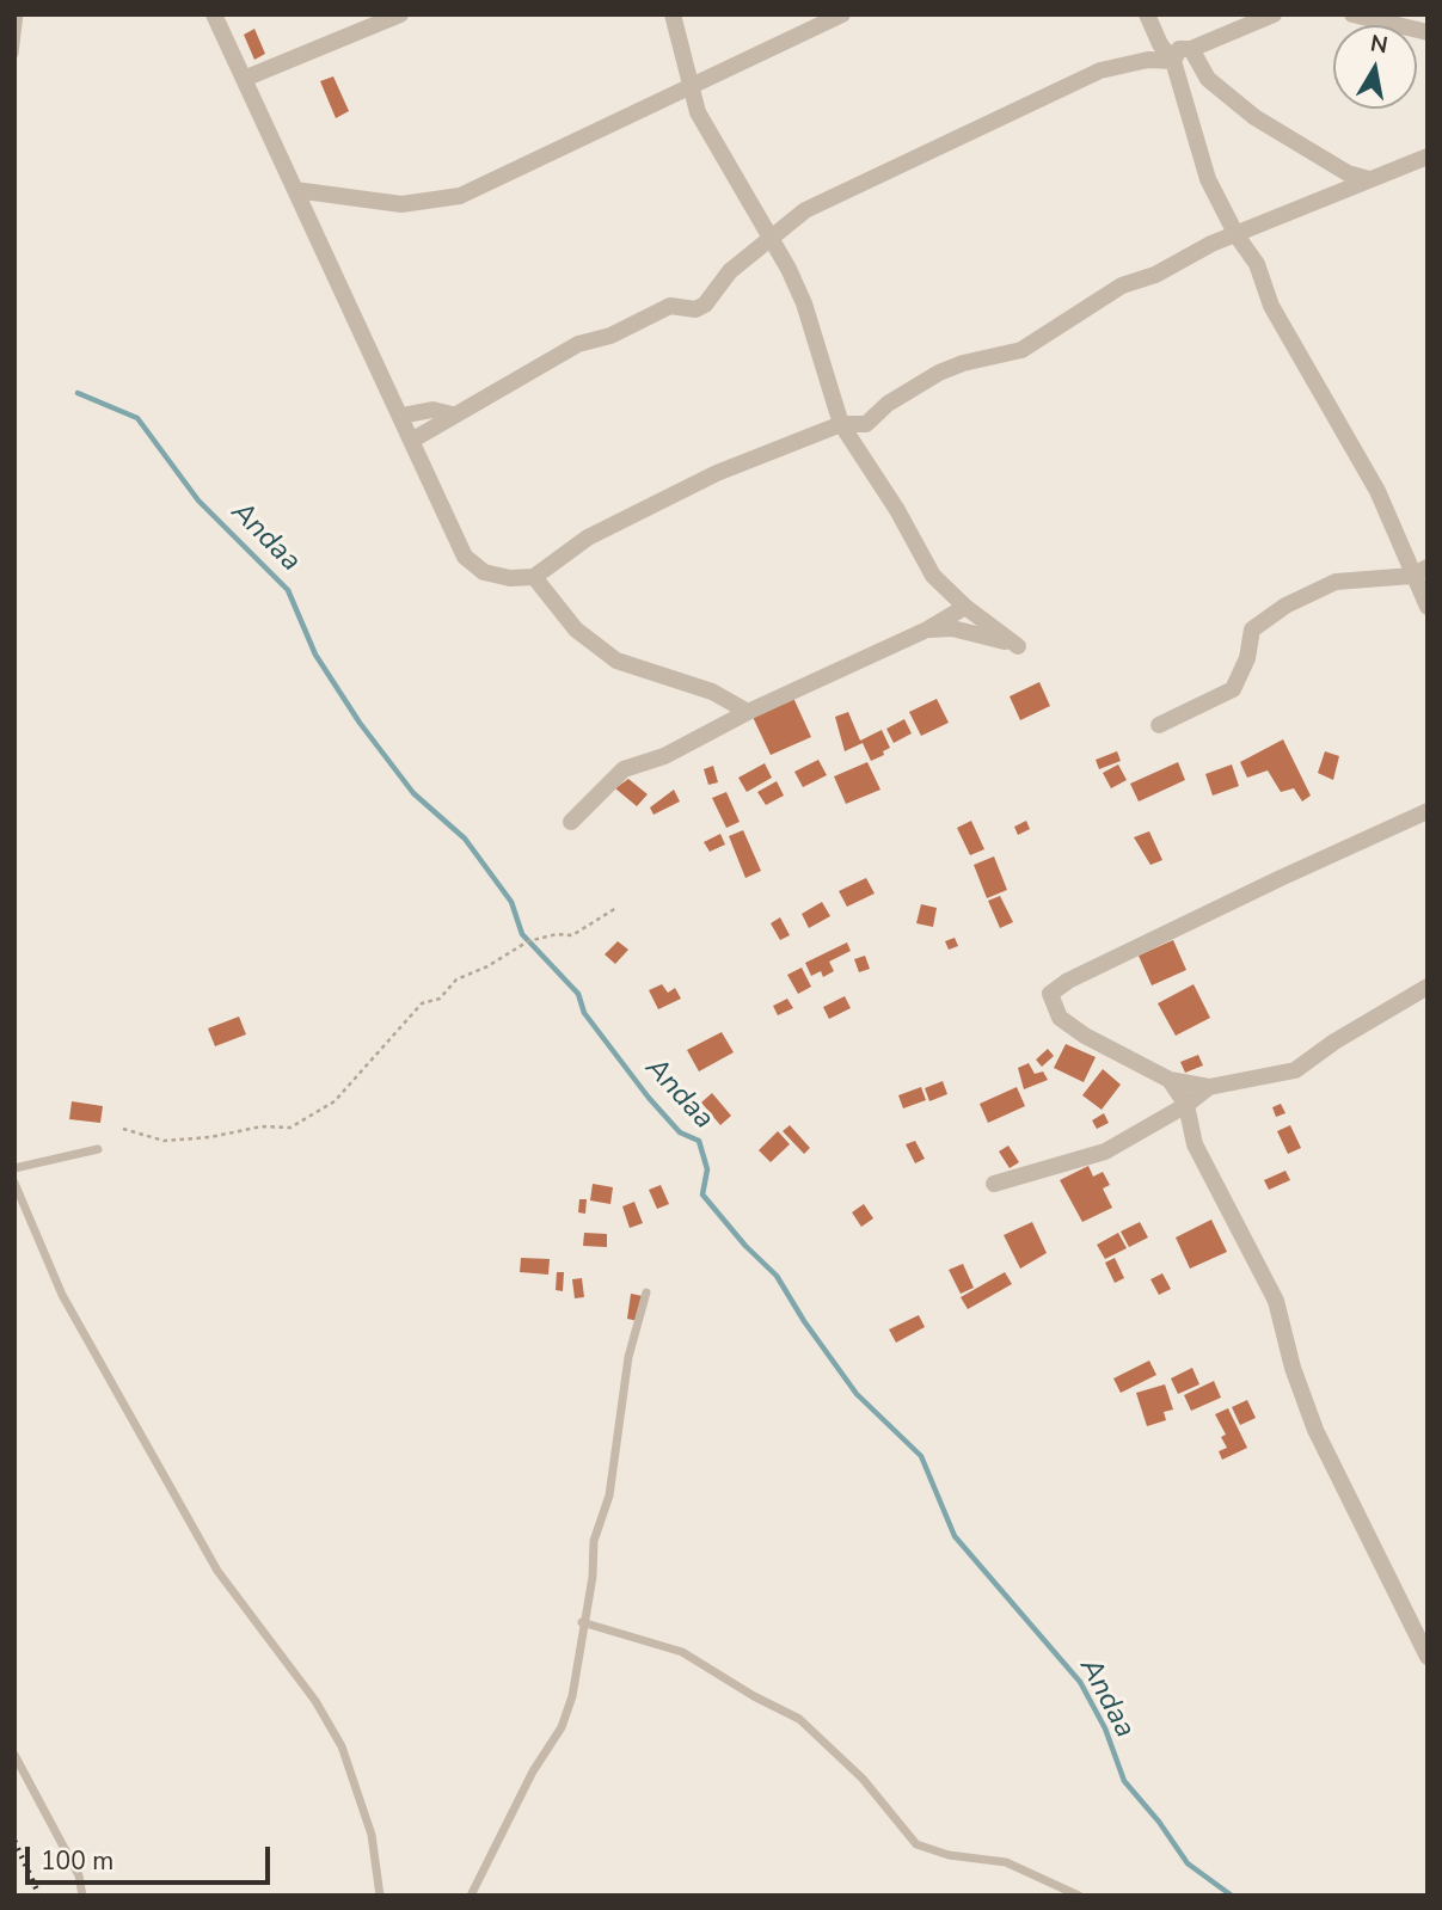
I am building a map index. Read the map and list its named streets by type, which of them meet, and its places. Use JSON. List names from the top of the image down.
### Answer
{
  "water": ["Andaa"],
  "scale_bar": "100 m",
  "north": "top"
}
